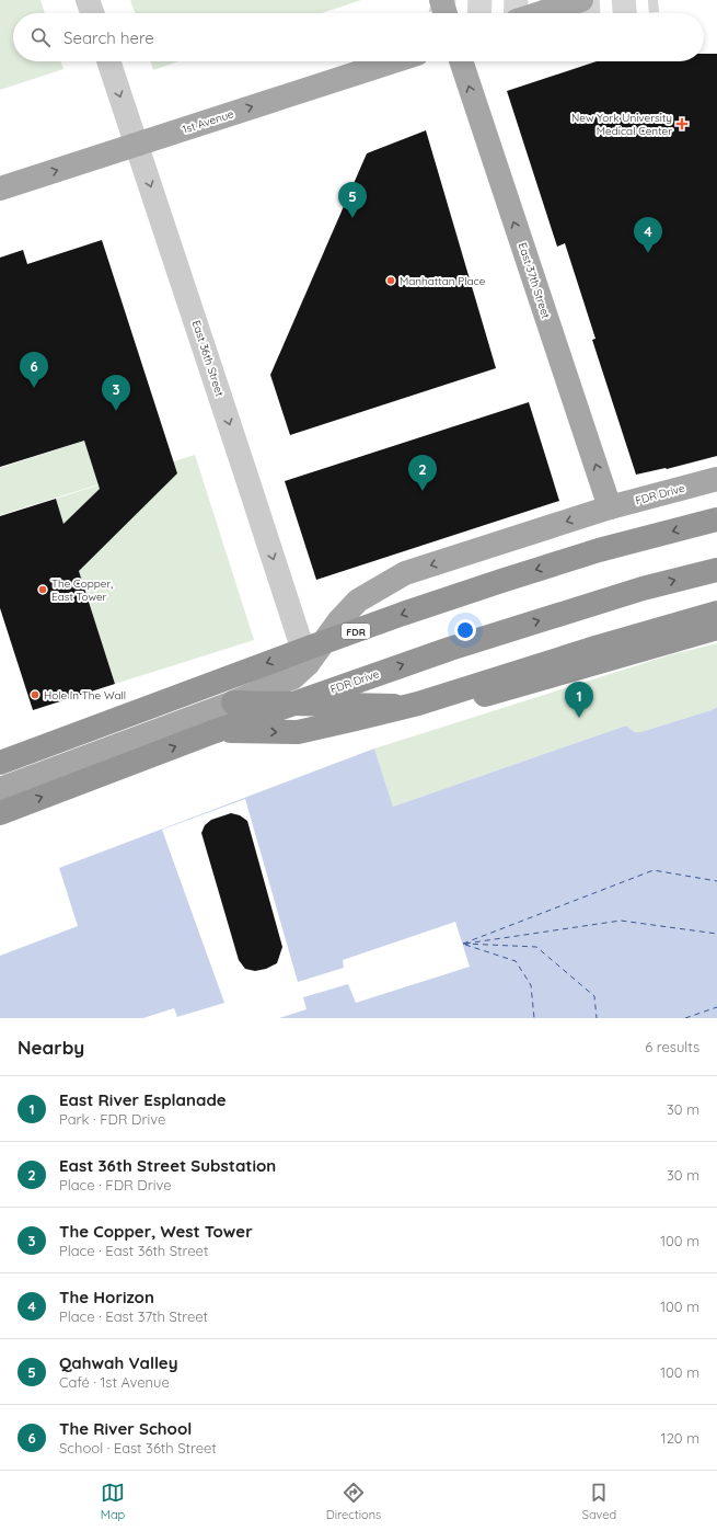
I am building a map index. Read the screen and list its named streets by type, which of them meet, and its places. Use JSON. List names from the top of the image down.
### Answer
{
  "streets": {
    "highway": ["FDR Drive", "FDR"],
    "main road": ["1st Avenue", "East 37th Street"],
    "street": ["East 36th Street"]
  },
  "crossings": [
    ["1st Avenue", "East 36th Street"],
    ["East 37th Street", "FDR Drive"],
    ["East 36th Street", "FDR Drive"]
  ],
  "one_way": ["1st Avenue", "East 37th Street", "East 36th Street"],
  "places": {
    "health": ["New York University Medical Center"],
    "other": ["Manhattan Place", "The Copper, East Tower", "Hole In The Wall"]
  },
  "page": {
    "search": "Search here",
    "pins": [
      "5",
      "4",
      "6",
      "3",
      "2",
      "1"
    ],
    "heading": ["Nearby", "6 results"],
    "list": [
      {
        "mark": "1",
        "name": "East River Esplanade",
        "note": "Park · FDR Drive",
        "value": "30 m"
      },
      {
        "mark": "2",
        "name": "East 36th Street Substation",
        "note": "Place · FDR Drive",
        "value": "30 m"
      },
      {
        "mark": "3",
        "name": "The Copper, West Tower",
        "note": "Place · East 36th Street",
        "value": "100 m"
      },
      {
        "mark": "4",
        "name": "The Horizon",
        "note": "Place · East 37th Street",
        "value": "100 m"
      },
      {
        "mark": "5",
        "name": "Qahwah Valley",
        "note": "Café · 1st Avenue",
        "value": "100 m"
      },
      {
        "mark": "6",
        "name": "The River School",
        "note": "School · East 36th Street",
        "value": "120 m"
      }
    ],
    "nav": ["Map", "Directions", "Saved"]
  }
}
